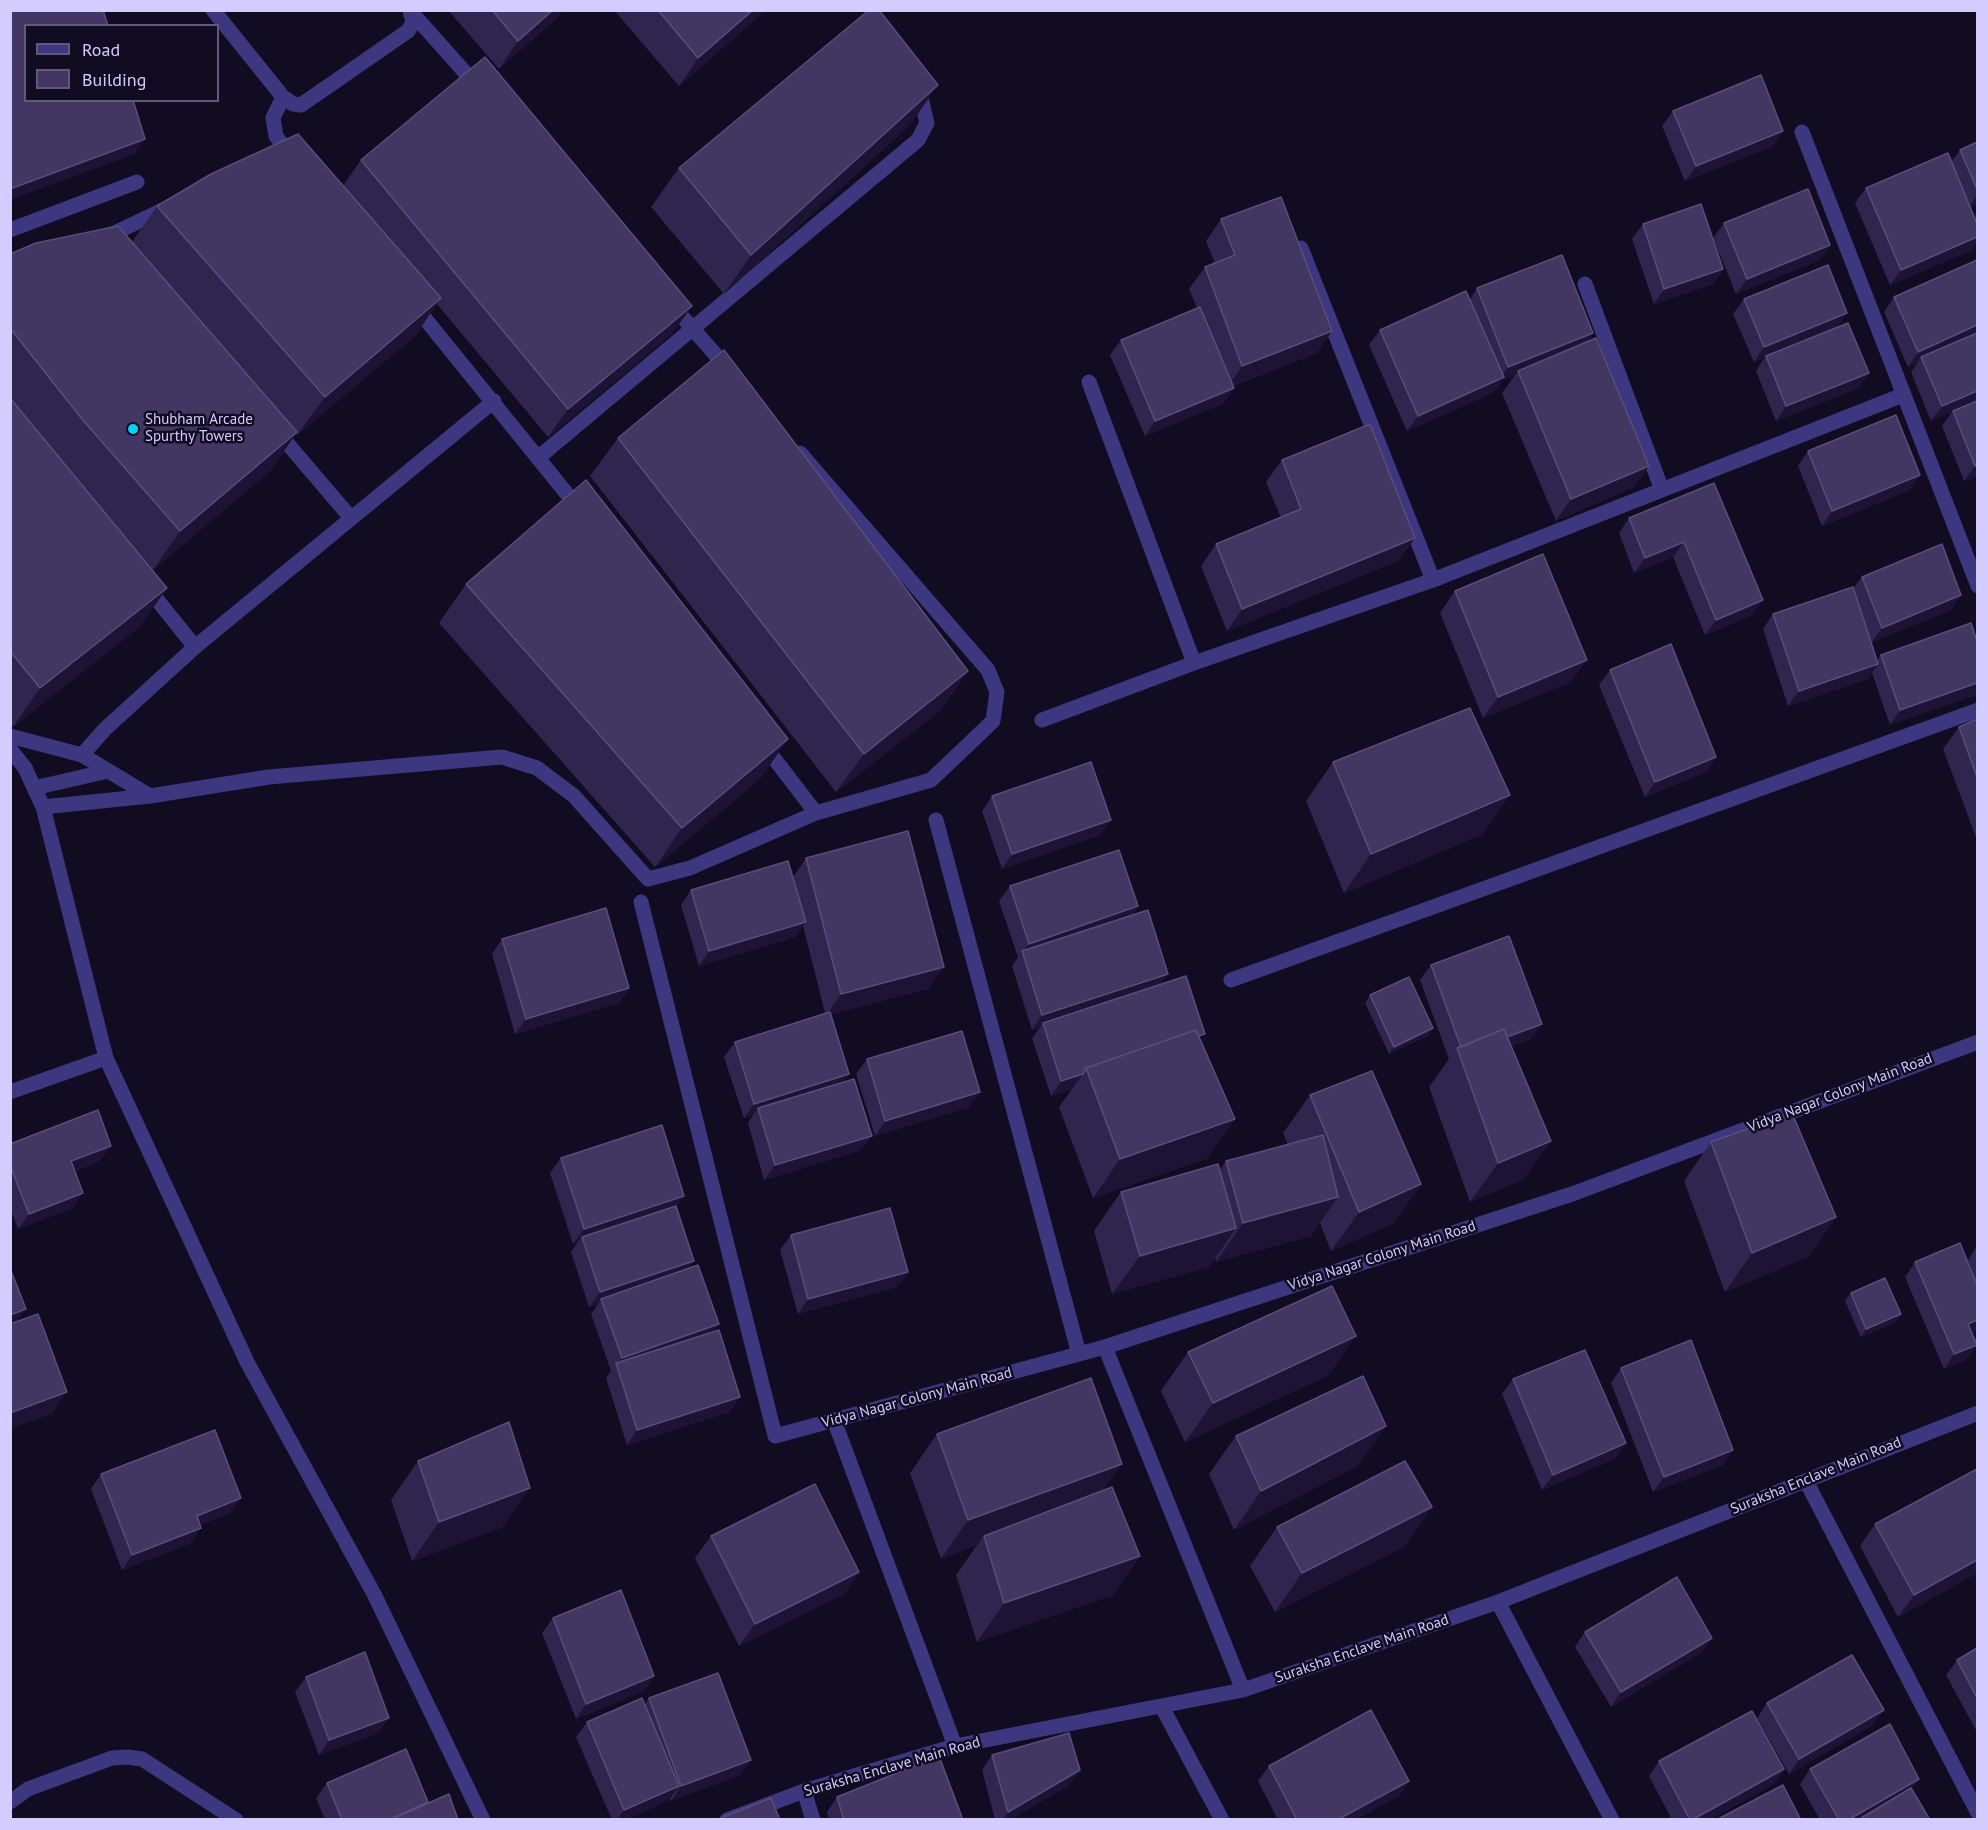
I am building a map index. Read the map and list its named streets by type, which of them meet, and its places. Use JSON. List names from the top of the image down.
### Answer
{
  "streets": {
    "street": ["Vidya Nagar Colony Main Road", "Suraksha Enclave Main Road"]
  },
  "places": ["Shubham Arcade Spurthy Towers"],
  "legend": ["Road", "Building"]
}
